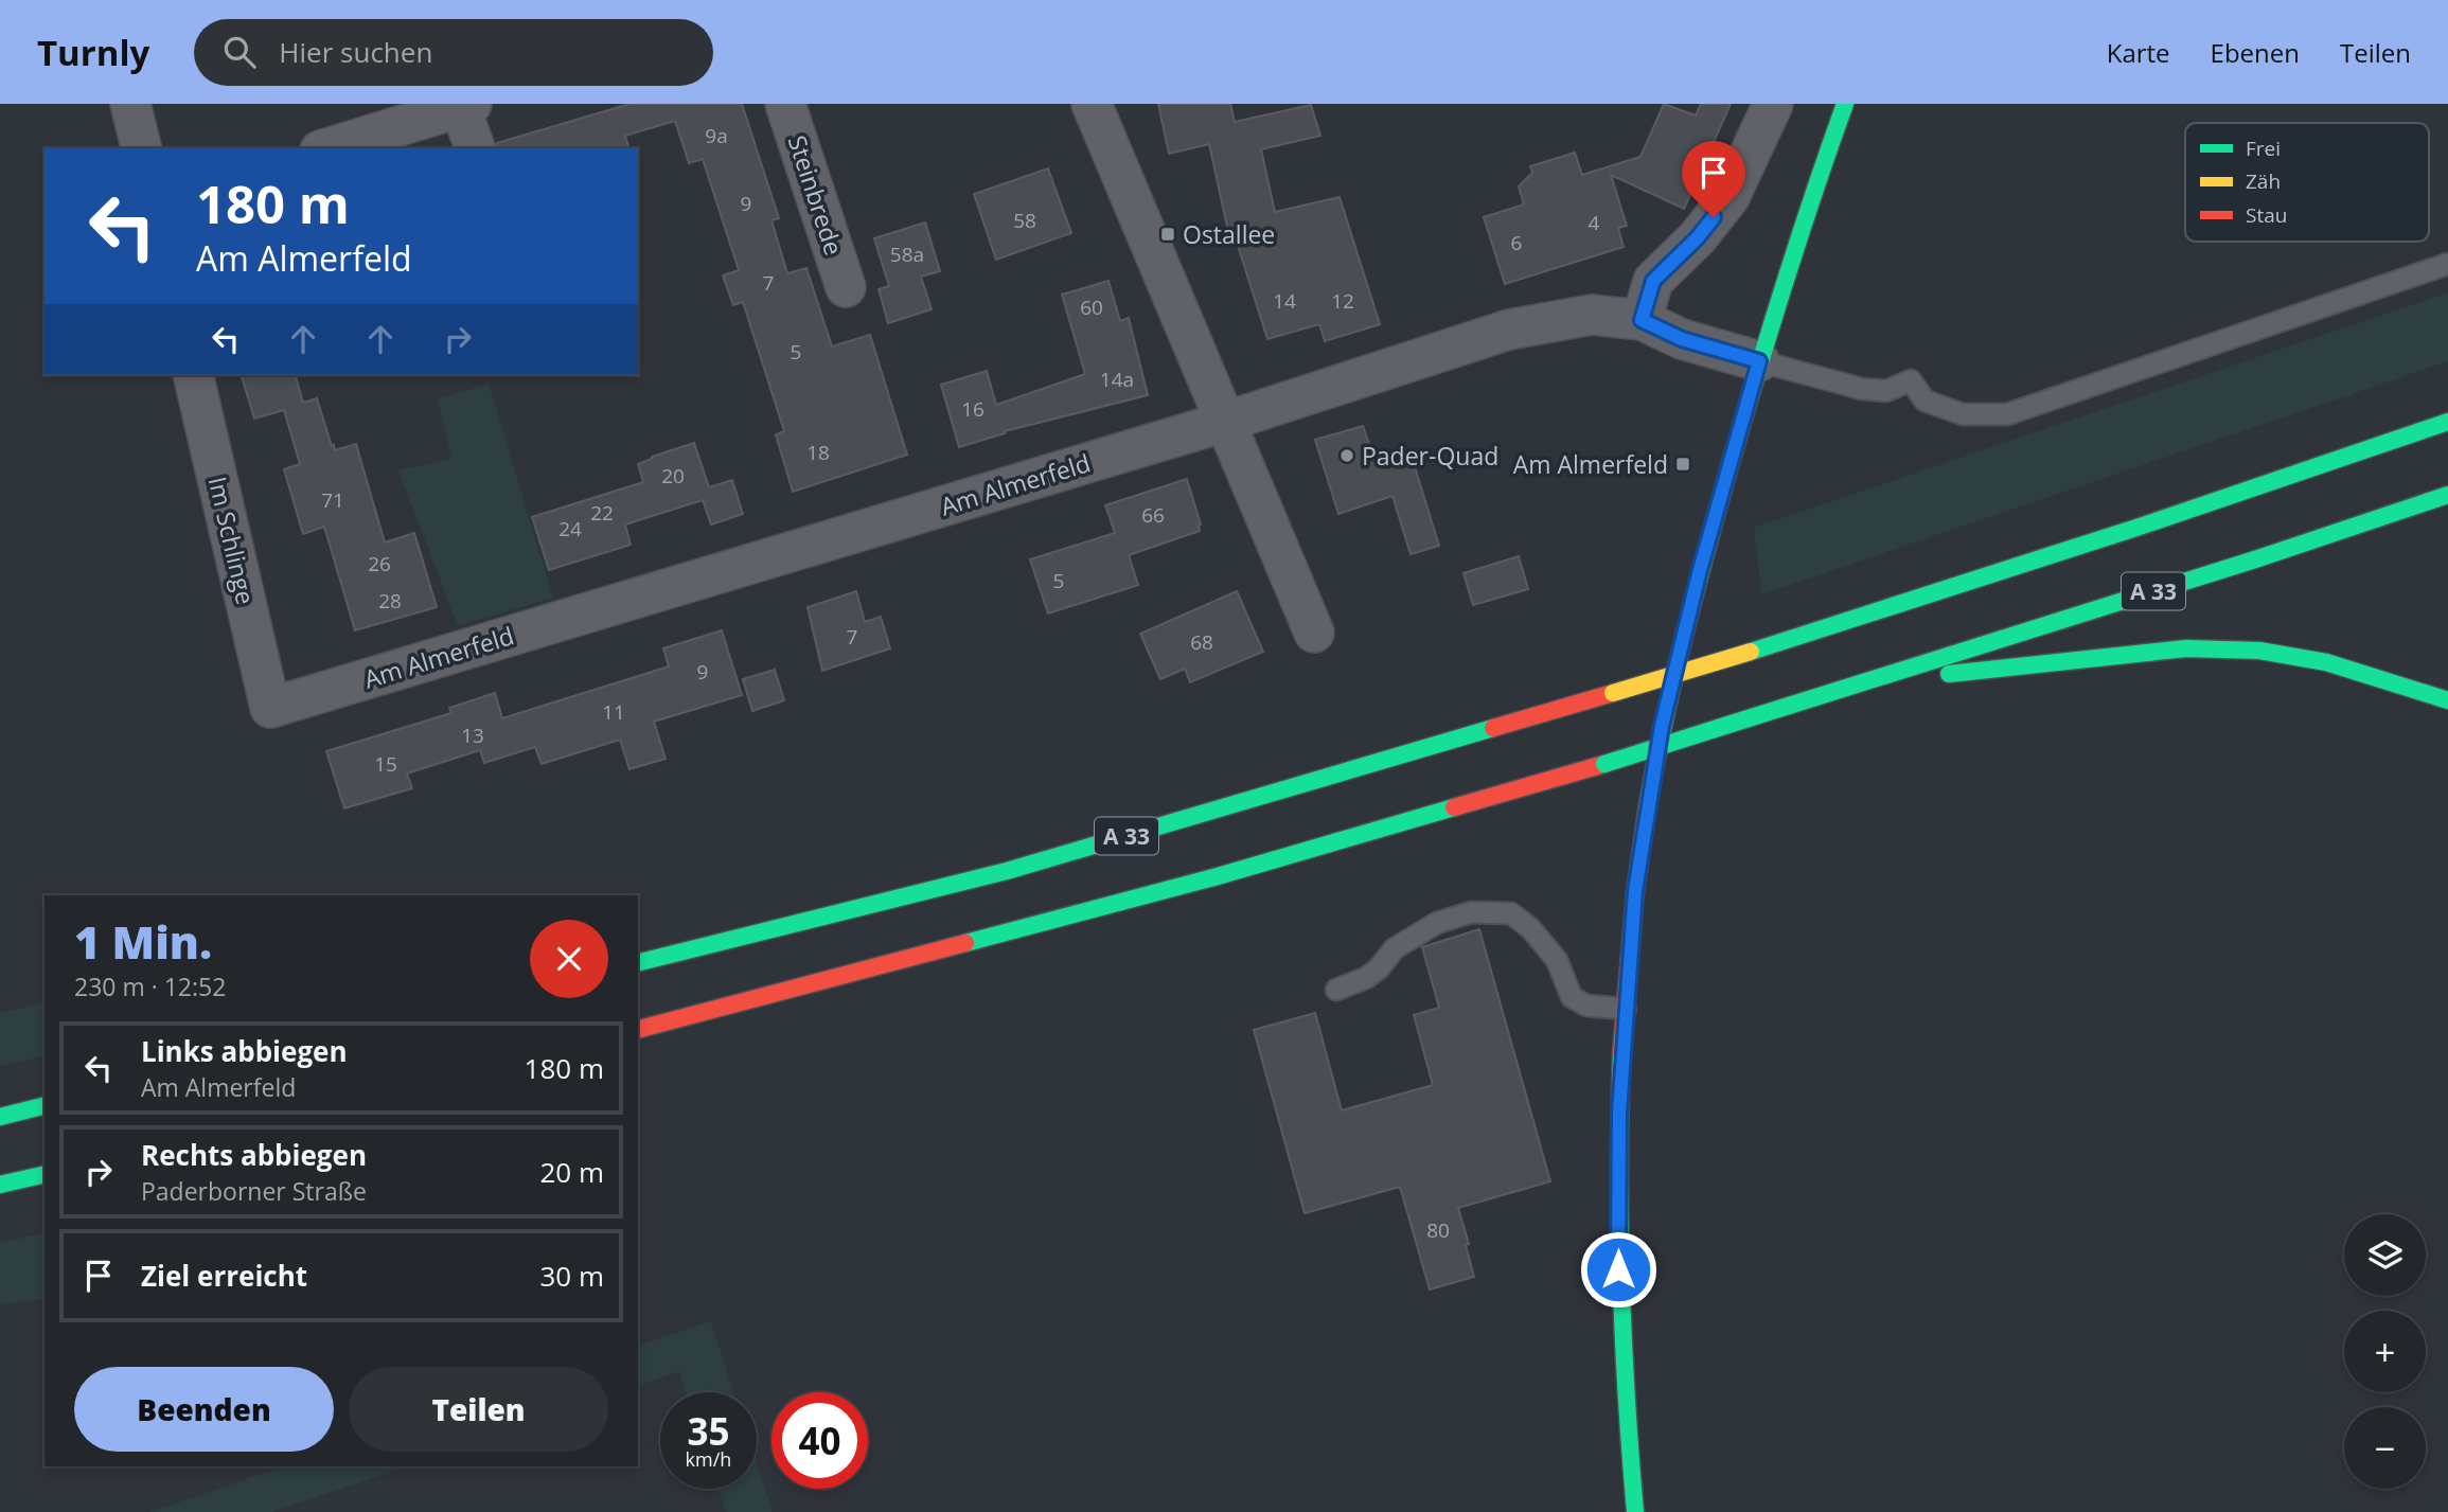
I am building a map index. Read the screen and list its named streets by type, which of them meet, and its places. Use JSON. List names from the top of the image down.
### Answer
{
  "streets": {
    "main road": ["A 33"],
    "street": ["Steinbrede", "Am Almerfeld", "Im Schlinge"]
  },
  "crossings": [
    ["Am Almerfeld", "Im Schlinge"]
  ],
  "places": {
    "transit": ["Ostallee", "Am Almerfeld"],
    "other": ["Pader-Quad"]
  },
  "house_numbers": [
    "9a",
    "9",
    "58",
    "4",
    "6",
    "58a",
    "7",
    "14",
    "12",
    "60",
    "5",
    "14a",
    "16",
    "18",
    "20",
    "71",
    "22",
    "66",
    "24",
    "26",
    "5",
    "28",
    "7",
    "68",
    "9",
    "11",
    "13",
    "15",
    "80"
  ],
  "legend": ["Frei", "Zäh", "Stau"],
  "page": {
    "header": "Turnly",
    "search": "Hier suchen",
    "nav": ["Karte", "Ebenen", "Teilen"],
    "turn": ["180 m", "Am Almerfeld"],
    "heading": ["1 Min.", "230 m · 12:52"],
    "list": [
      {
        "name": "Links abbiegen",
        "note": "Am Almerfeld",
        "value": "180 m"
      },
      {
        "name": "Rechts abbiegen",
        "note": "Paderborner Straße",
        "value": "20 m"
      },
      {
        "name": "Ziel erreicht",
        "value": "30 m"
      }
    ],
    "map_buttons": ["+", "−"],
    "buttons": ["Beenden", "Teilen"],
    "speed": "35 km/h",
    "limit": "40"
  }
}
